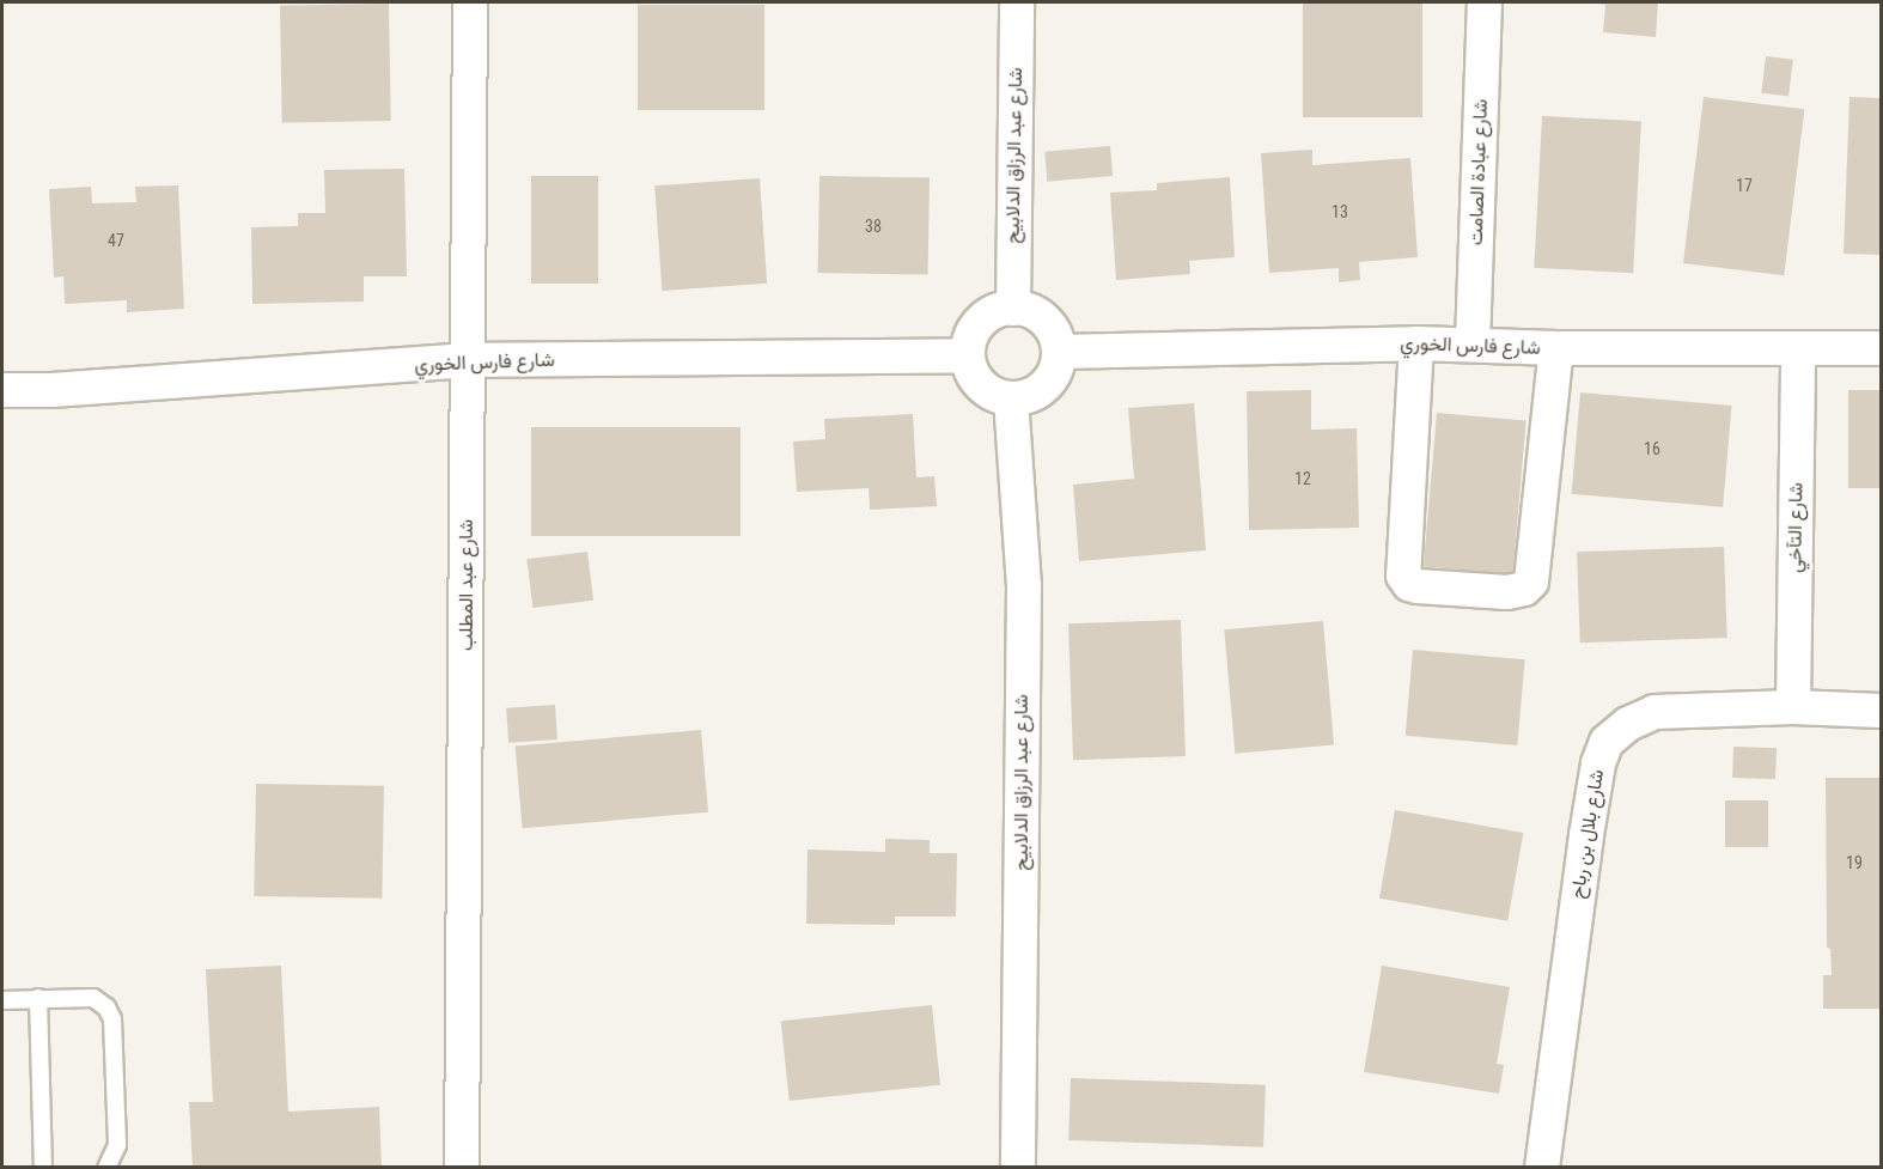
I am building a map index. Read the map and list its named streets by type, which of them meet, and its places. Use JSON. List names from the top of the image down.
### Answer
{
  "streets": {
    "street": [
      "شارع عبد الرزاق الدلابيح",
      "شارع عبادة الصامت",
      "شارع فارس الخوري",
      "شارع التآخي",
      "شارع عبد المطلب",
      "شارع بلال بن رباح"
    ]
  },
  "crossings": [
    ["شارع عبد الرزاق الدلابيح", "شارع فارس الخوري"],
    ["شارع عبادة الصامت", "شارع فارس الخوري"],
    ["شارع فارس الخوري", "شارع التآخي"],
    ["شارع فارس الخوري", "شارع عبد المطلب"],
    ["شارع التآخي", "شارع بلال بن رباح"]
  ],
  "house_numbers": [
    "17",
    "13",
    "38",
    "47",
    "16",
    "12",
    "19"
  ]
}
